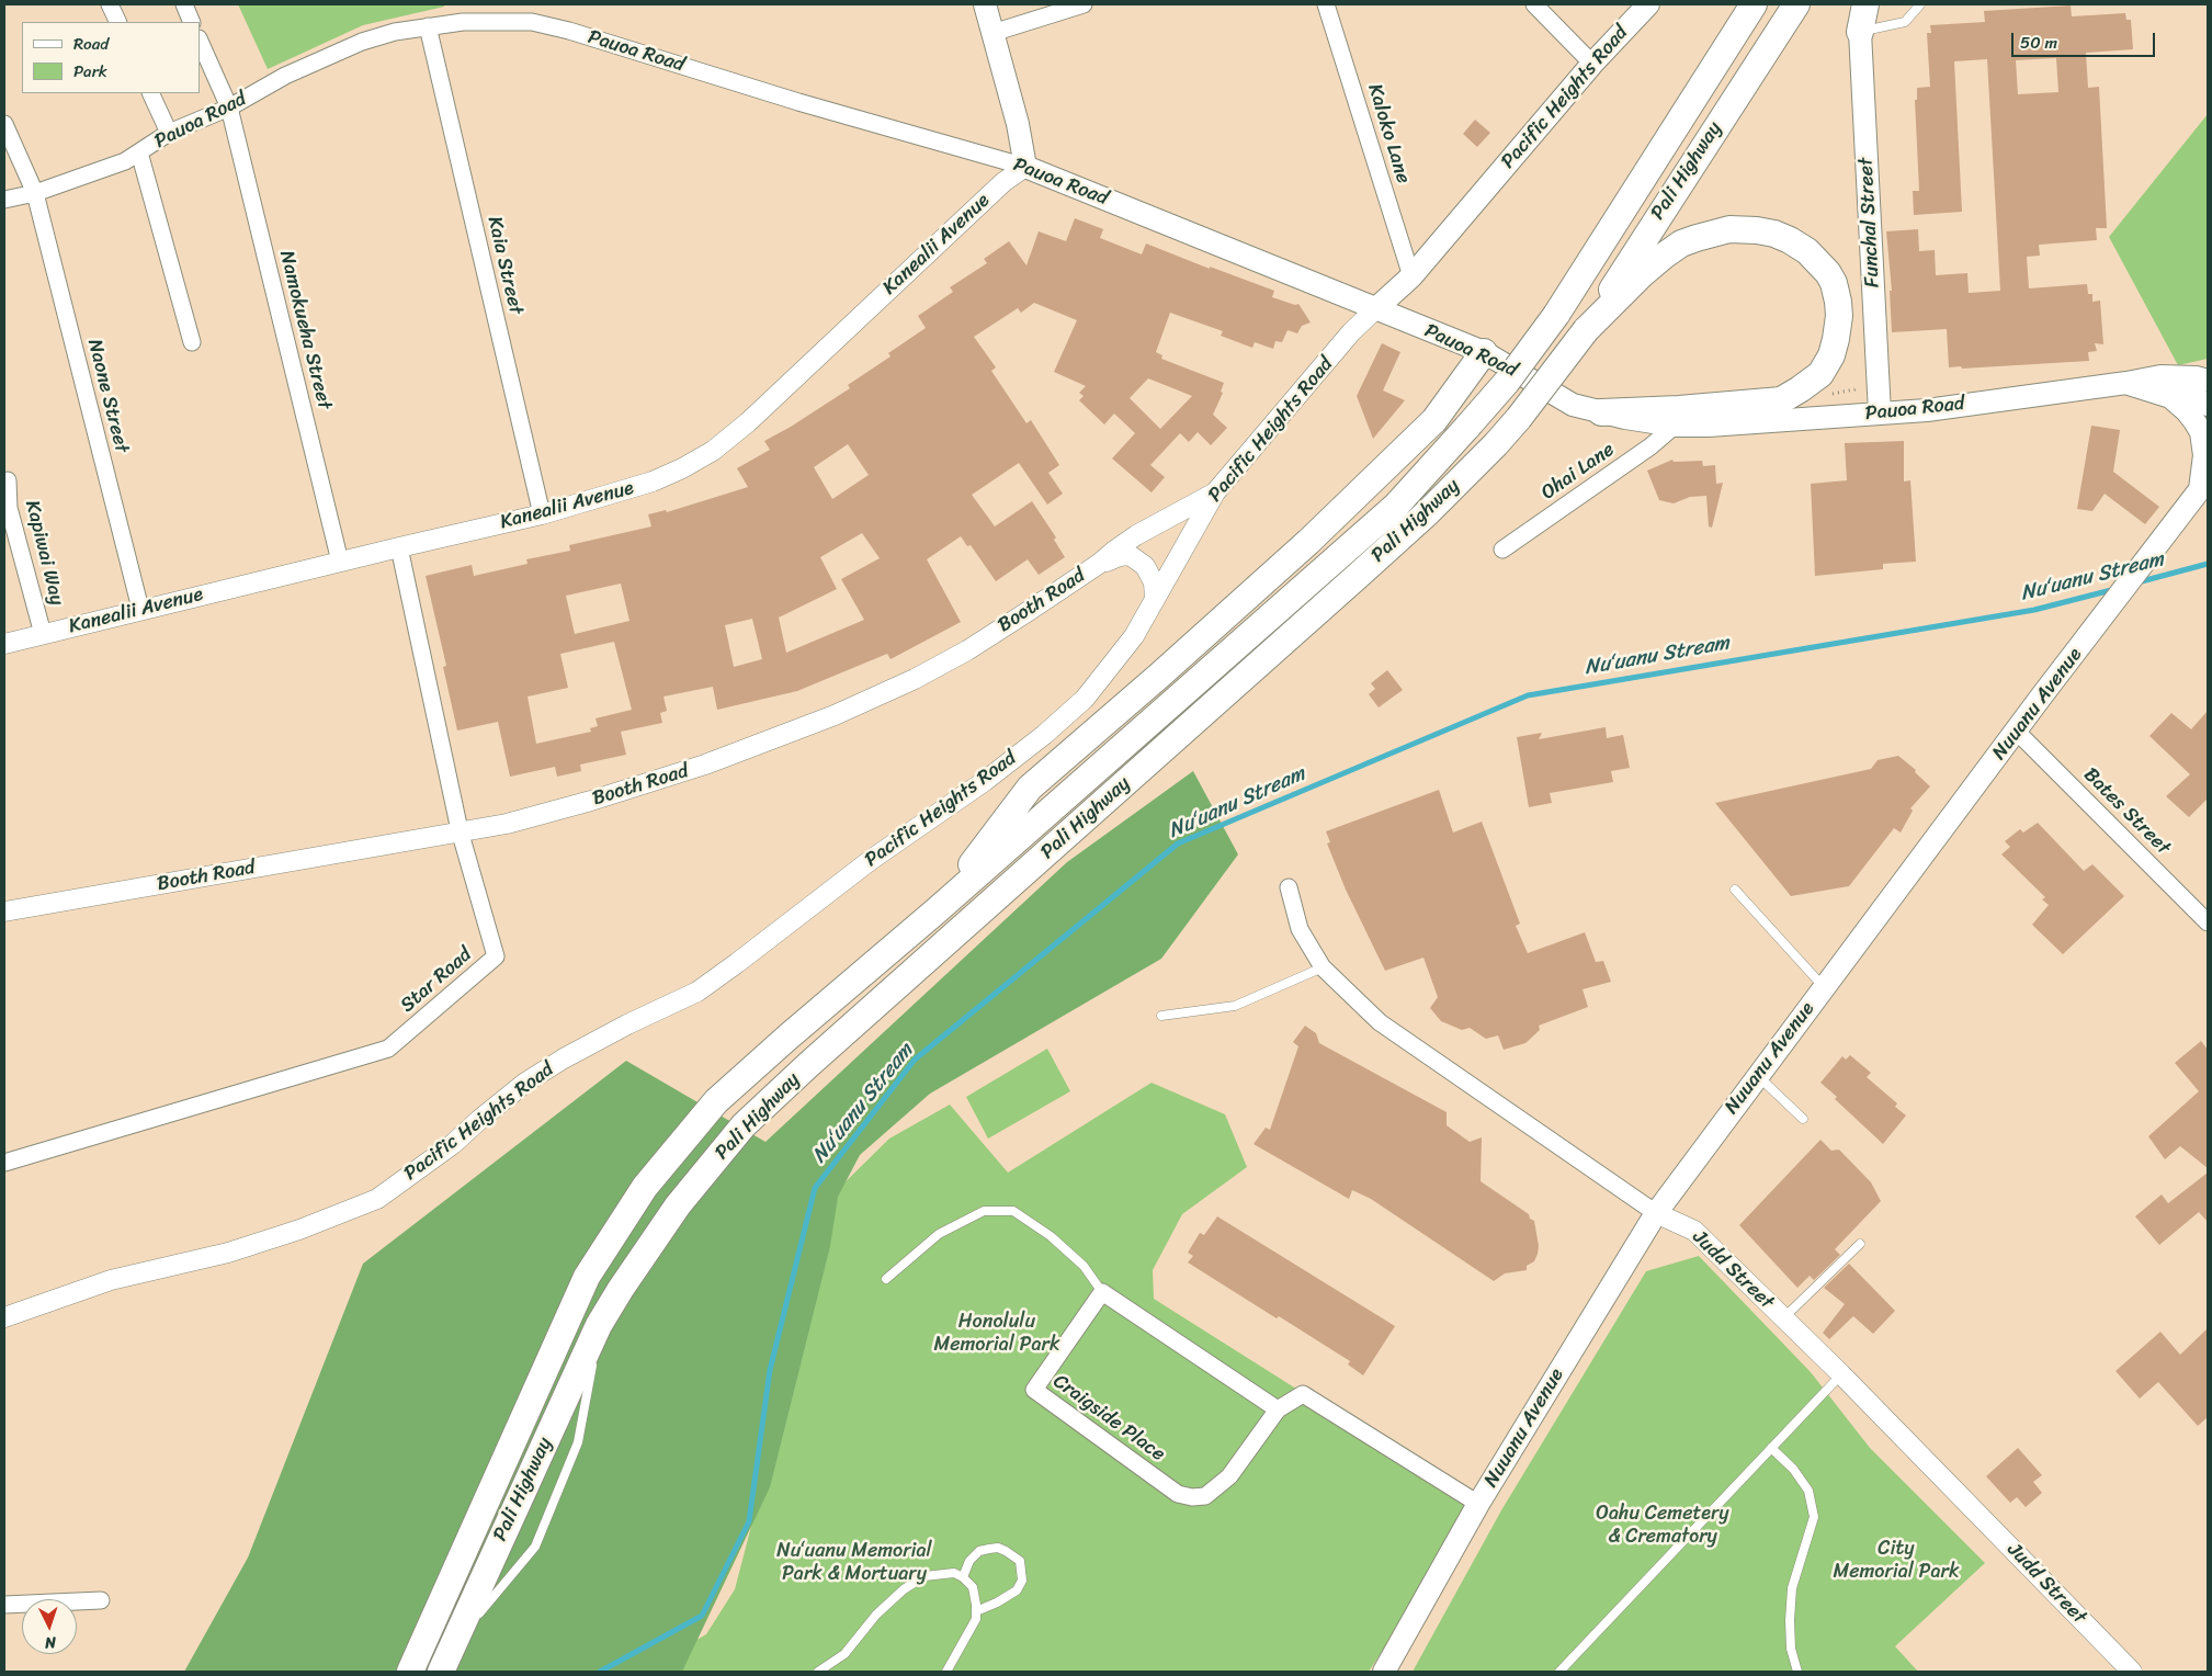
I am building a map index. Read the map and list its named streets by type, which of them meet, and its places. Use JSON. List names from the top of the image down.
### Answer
{
  "streets": {
    "highway": ["Pali Highway"],
    "main road": [
      "Pauoa Road",
      "Pacific Heights Road",
      "Funchal Street",
      "Nuuanu Avenue"
    ],
    "street": [
      "Kaloko Lane",
      "Kanealii Avenue",
      "Kaia Street",
      "Namokueha Street",
      "Naone Street",
      "Ohai Lane",
      "Kapiwai Way",
      "Booth Road",
      "Bates Street",
      "Star Road",
      "Judd Street",
      "Craigside Place"
    ]
  },
  "crossings": [
    ["Pauoa Road", "Pacific Heights Road"],
    ["Pauoa Road", "Funchal Street"],
    ["Pauoa Road", "Kanealii Avenue"],
    ["Pauoa Road", "Kaia Street"],
    ["Pauoa Road", "Namokueha Street"],
    ["Pauoa Road", "Naone Street"],
    ["Pauoa Road", "Ohai Lane"],
    ["Pacific Heights Road", "Kaloko Lane"],
    ["Pacific Heights Road", "Booth Road"],
    ["Kanealii Avenue", "Kaia Street"],
    ["Kanealii Avenue", "Namokueha Street"],
    ["Kanealii Avenue", "Naone Street"],
    ["Kanealii Avenue", "Kapiwai Way"],
    ["Kanealii Avenue", "Star Road"],
    ["Booth Road", "Star Road"],
    ["Nuuanu Avenue", "Bates Street"],
    ["Nuuanu Avenue", "Judd Street"],
    ["Nuuanu Avenue", "Craigside Place"]
  ],
  "water": ["Nuʻuanu Stream"],
  "parks": [
    "Honolulu Memorial Park",
    "Oahu Cemetery & Crematory",
    "City Memorial Park",
    "Nuʻuanu Memorial Park & Mortuary"
  ],
  "legend": ["Road", "Park"],
  "scale_bar": "50 m",
  "north": "bottom"
}
